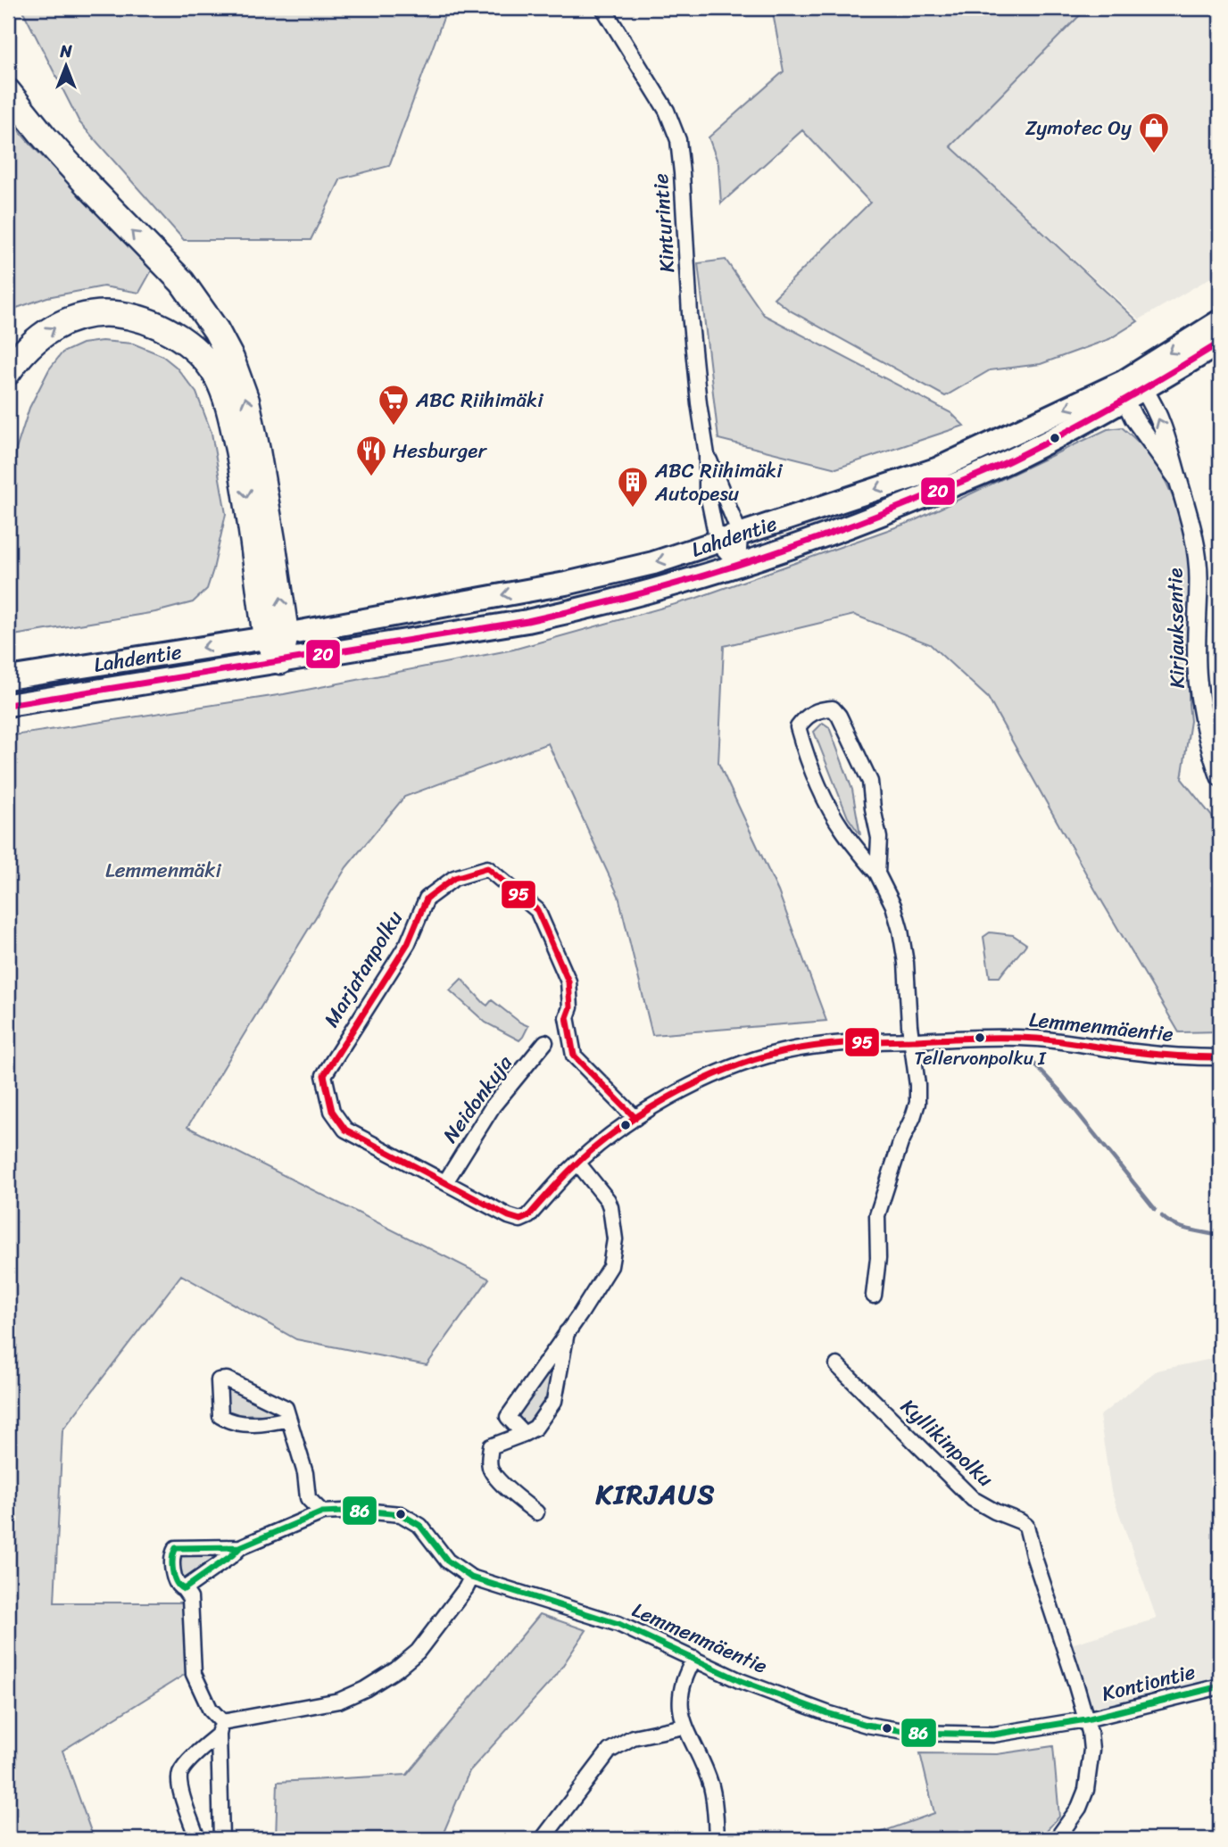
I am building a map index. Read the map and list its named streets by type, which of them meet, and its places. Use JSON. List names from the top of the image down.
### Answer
{
  "streets": {
    "main road": ["Lahdentie"],
    "street": [
      "Kinturintie",
      "Kirjauksentie",
      "Marjatanpolku",
      "Lemmenmäentie",
      "Neidonkuja",
      "Kyllikinpolku",
      "Kontiontie"
    ]
  },
  "crossings": [
    ["Kinturintie", "Lahdentie"],
    ["Lahdentie", "Kirjauksentie"],
    ["Marjatanpolku", "Lemmenmäentie"],
    ["Marjatanpolku", "Neidonkuja"],
    ["Lemmenmäentie", "Kyllikinpolku"],
    ["Lemmenmäentie", "Kontiontie"],
    ["Kyllikinpolku", "Kontiontie"]
  ],
  "districts": ["KIRJAUS"],
  "parks": ["Lemmenmäki"],
  "places": {
    "shop": ["Zymotec Oy"],
    "supermarket": ["ABC Riihimäki"],
    "restaurant": ["Hesburger"],
    "building": ["ABC Riihimäki Autopesu"],
    "other": ["Tellervonpolku I"]
  },
  "lines": ["transit line 20", "transit line 95", "transit line 86"],
  "north": "top"
}
